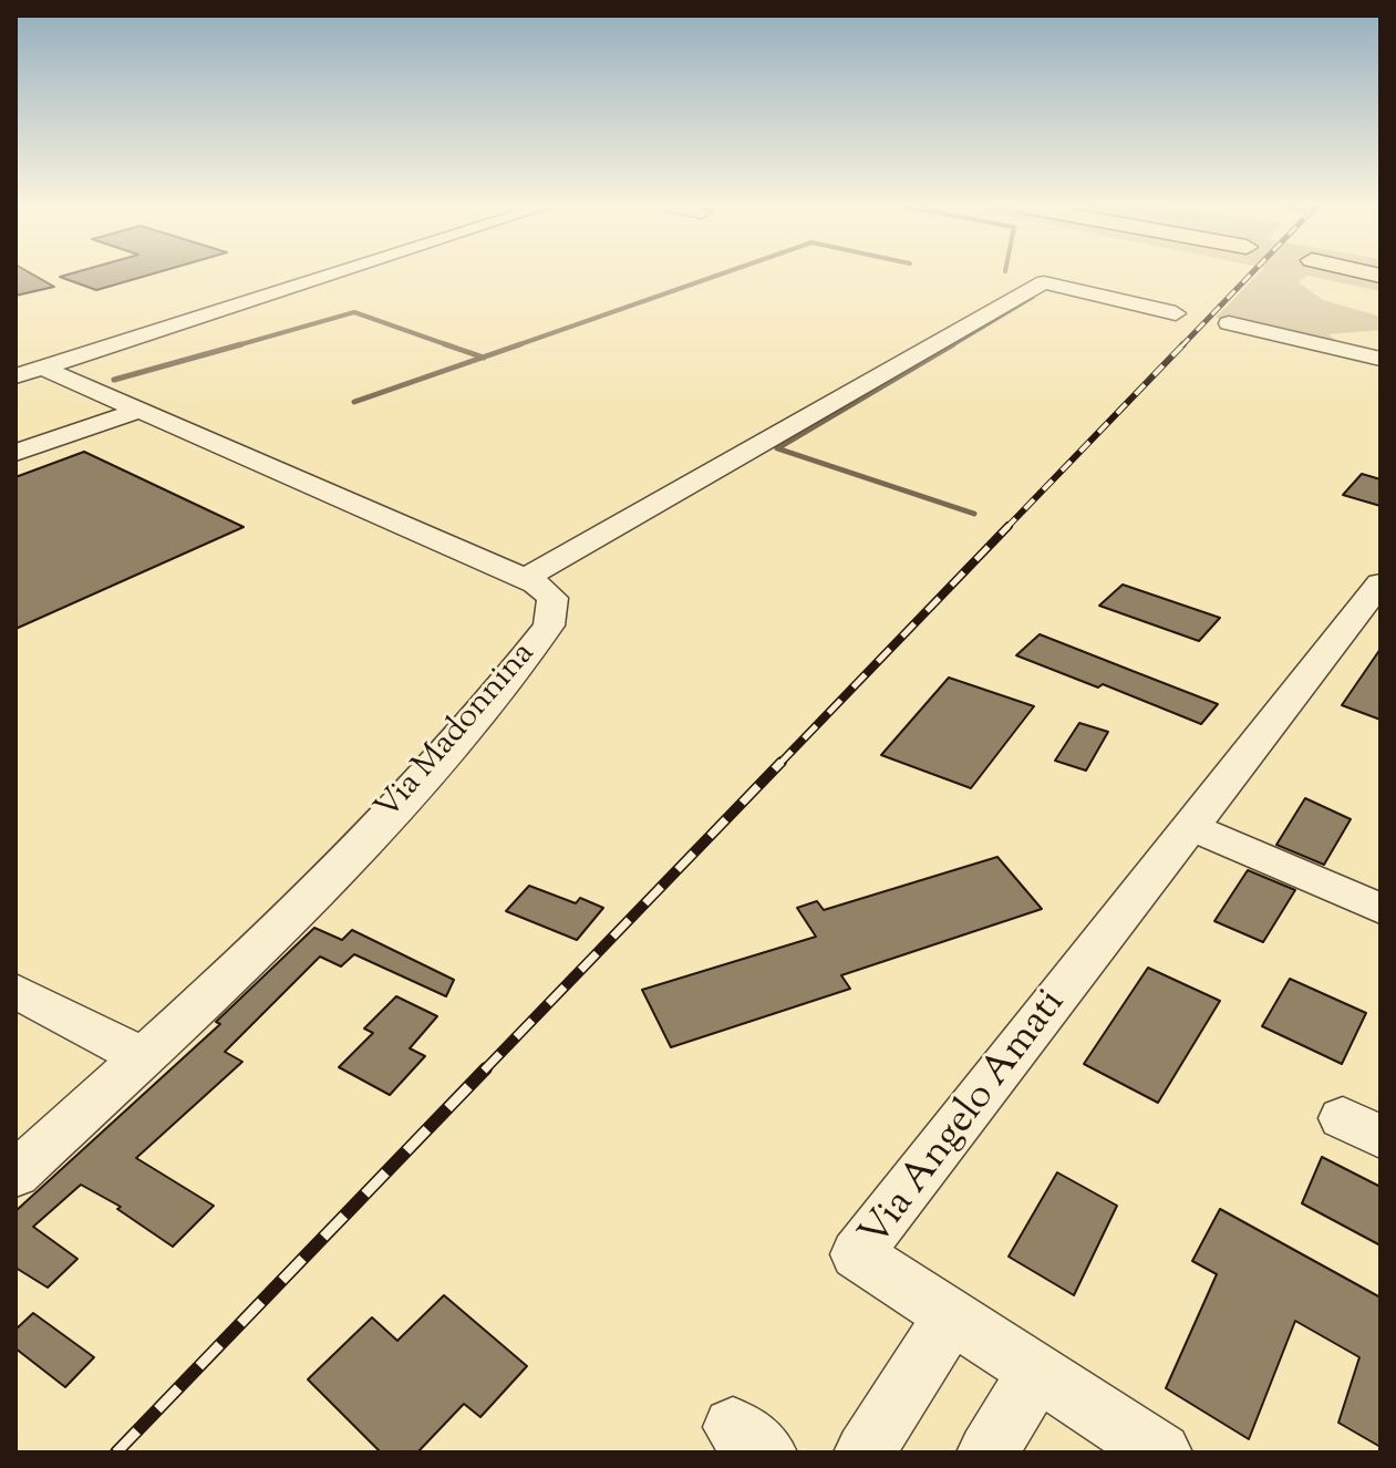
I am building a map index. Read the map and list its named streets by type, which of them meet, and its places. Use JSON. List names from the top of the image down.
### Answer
{
  "streets": {
    "street": ["Via Madonnina", "Via Angelo Amati"]
  }
}
